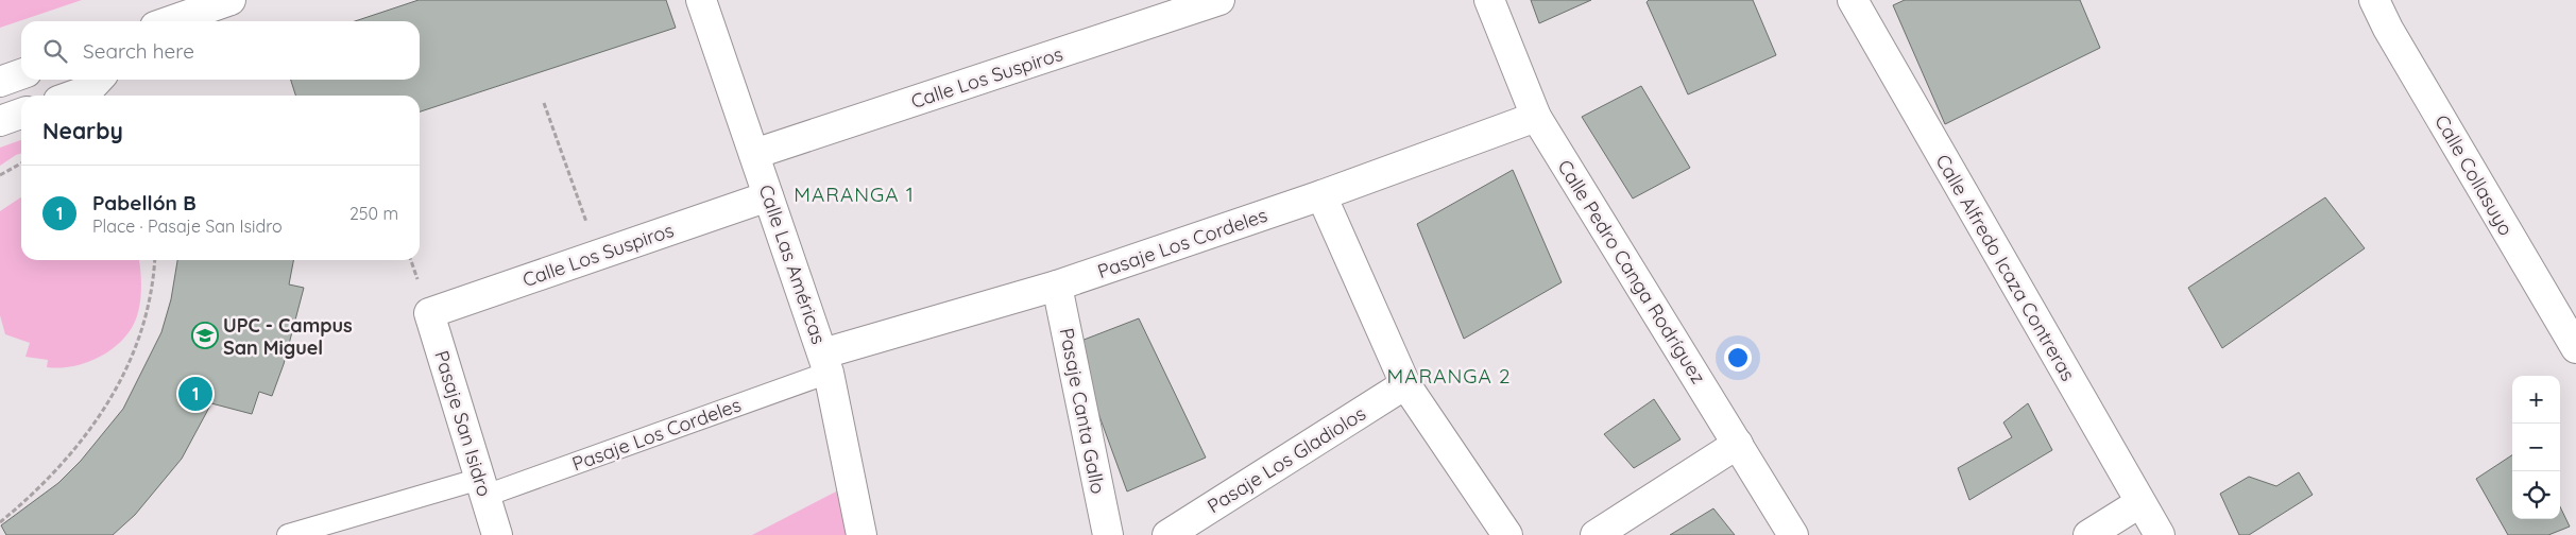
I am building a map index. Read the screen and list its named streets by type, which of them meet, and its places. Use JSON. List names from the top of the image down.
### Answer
{
  "streets": {
    "street": [
      "Calle Los Suspiros",
      "Calle Collasuyo",
      "Pasaje Los Cordeles",
      "Calle Las Américas",
      "Calle Alfredo Icaza Contreras",
      "Calle Pedro Canga Rodríguez",
      "Pasaje Canta Gallo",
      "Pasaje San Isidro",
      "Pasaje Los Gladiolos"
    ]
  },
  "crossings": [
    ["Calle Los Suspiros", "Calle Las Américas"],
    ["Calle Los Suspiros", "Pasaje San Isidro"],
    ["Pasaje Los Cordeles", "Calle Las Américas"],
    ["Pasaje Los Cordeles", "Calle Pedro Canga Rodríguez"],
    ["Pasaje Los Cordeles", "Pasaje Canta Gallo"],
    ["Pasaje Los Cordeles", "Pasaje San Isidro"]
  ],
  "districts": ["MARANGA 1", "MARANGA 2"],
  "places": {
    "school or university": ["UPC - Campus San Miguel"]
  },
  "page": {
    "search": "Search here",
    "heading": "Nearby",
    "list": [
      {
        "mark": "1",
        "name": "Pabellón B",
        "note": "Place · Pasaje San Isidro",
        "value": "250 m"
      }
    ],
    "pins": "1",
    "map_buttons": ["+", "−"]
  }
}
